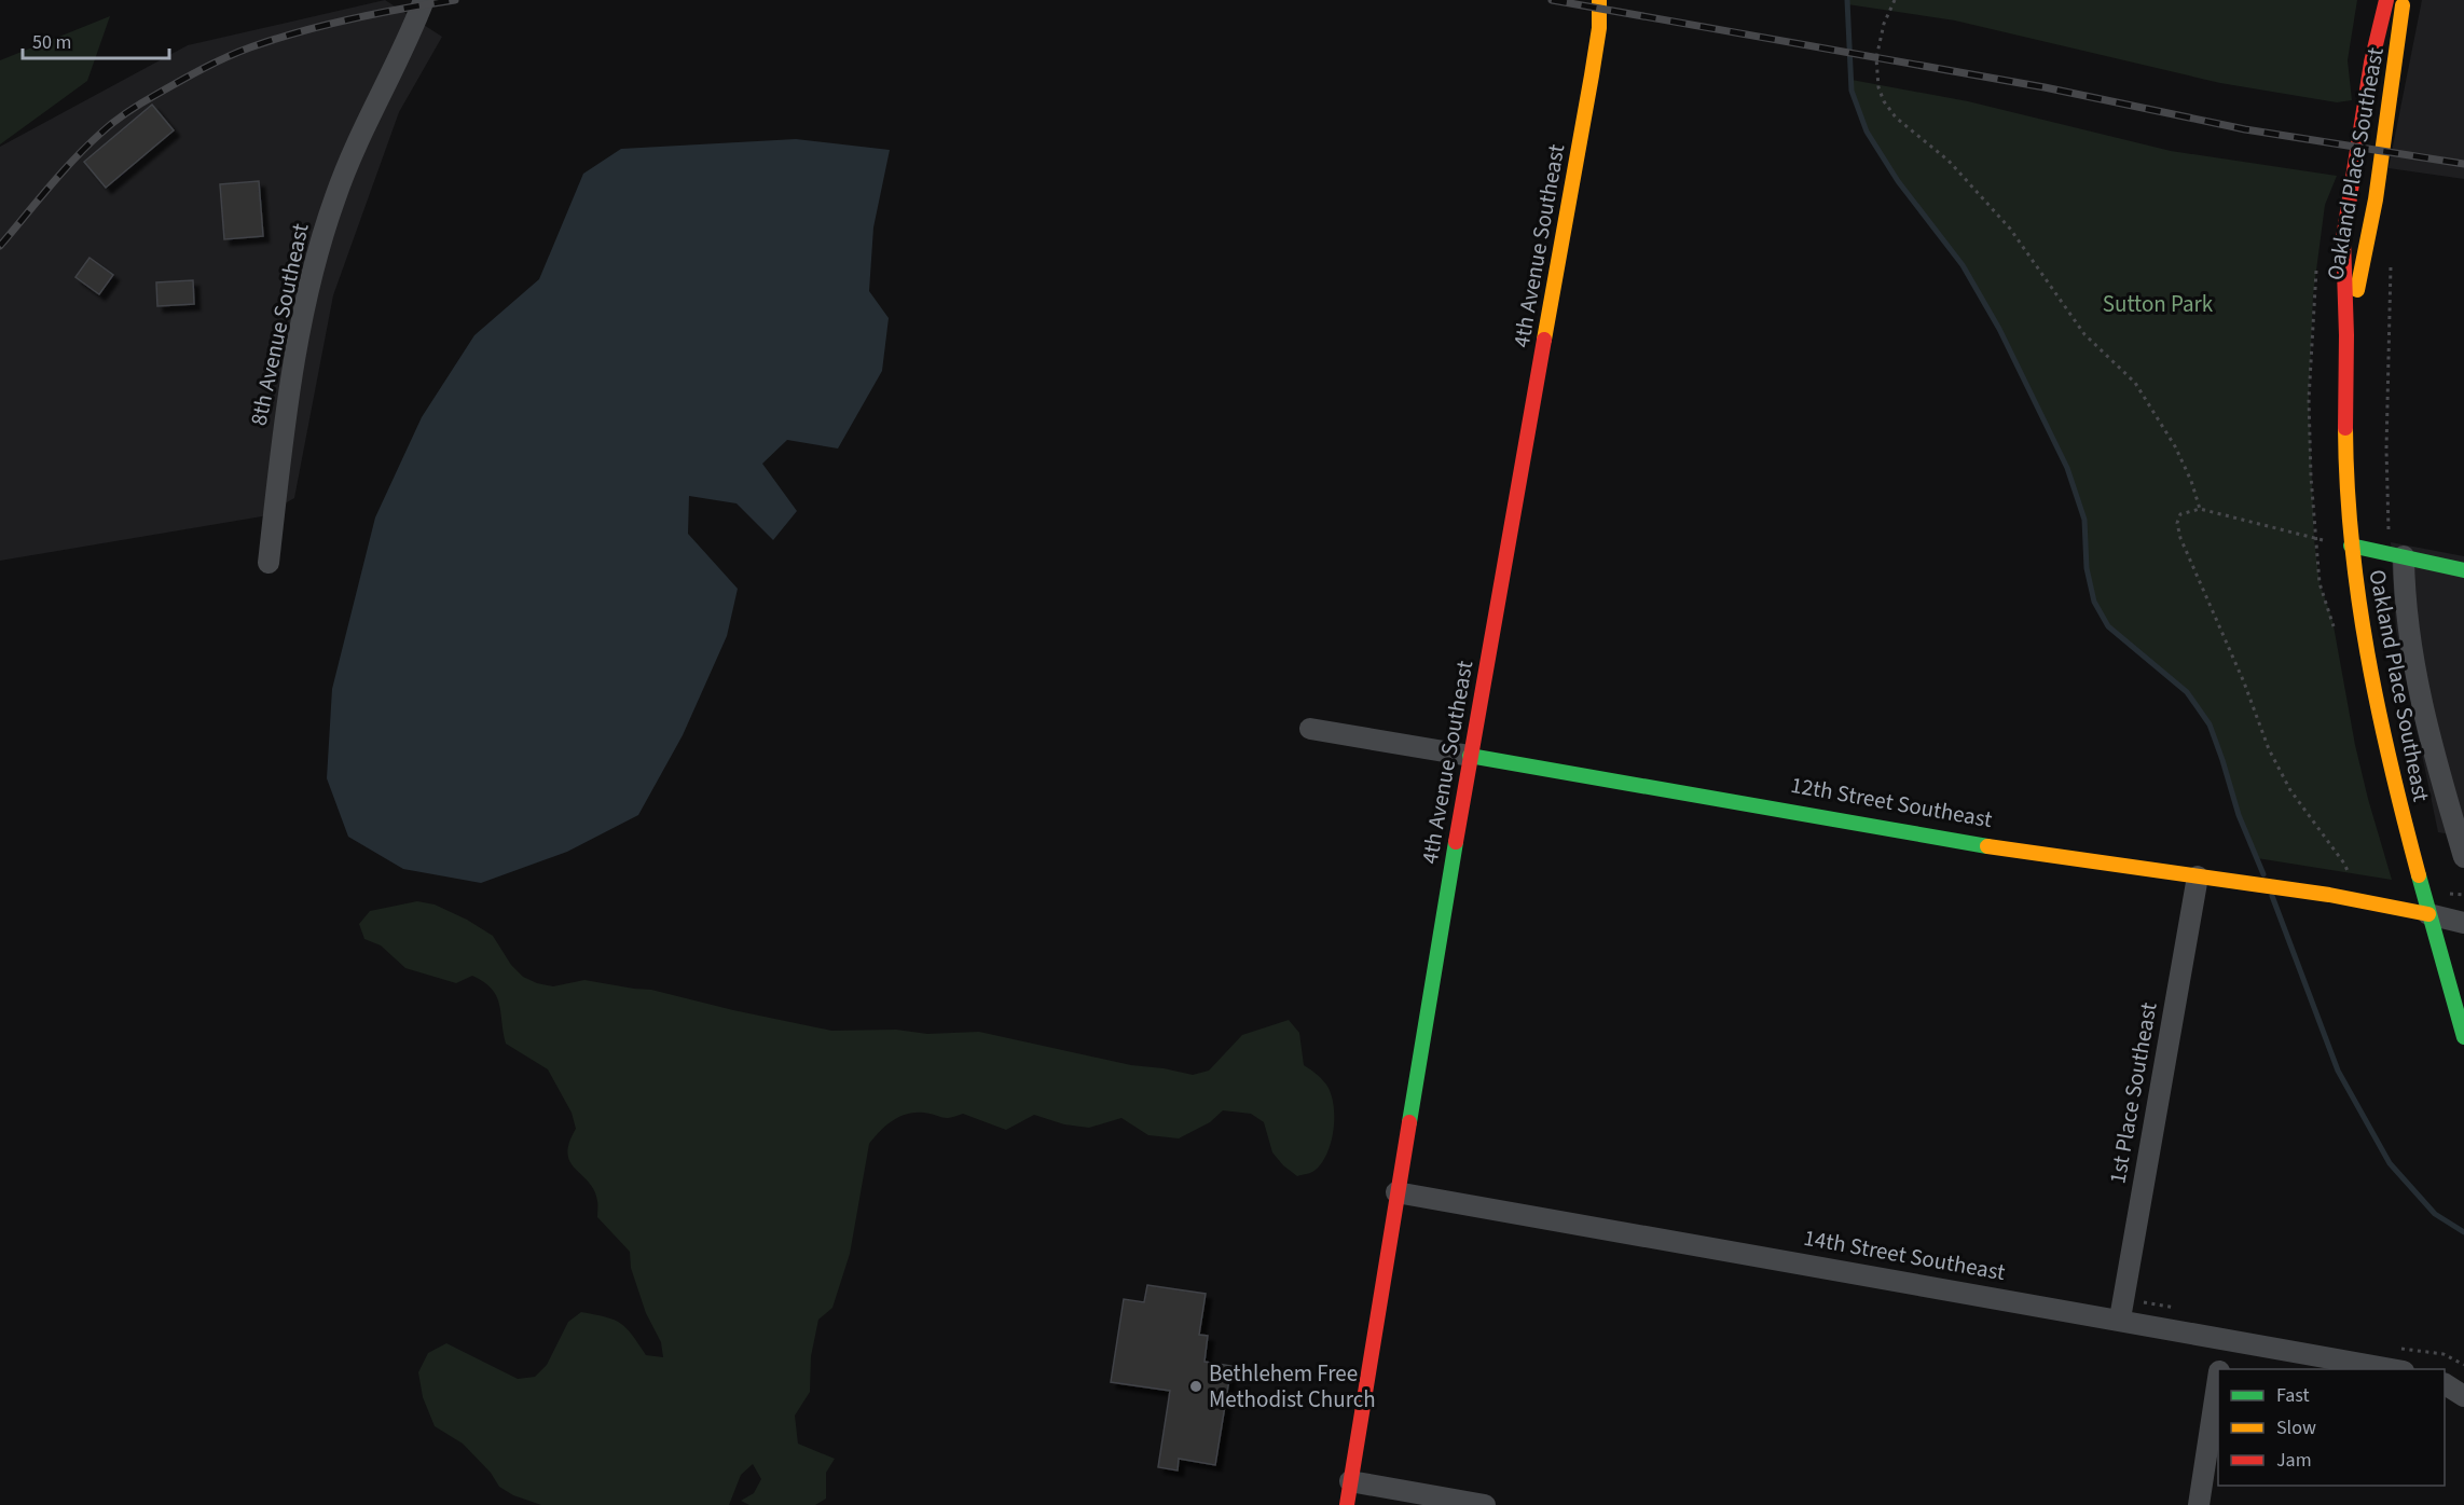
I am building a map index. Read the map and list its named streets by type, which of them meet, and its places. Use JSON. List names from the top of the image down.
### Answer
{
  "streets": {
    "street": [
      "Oakland Place Southeast",
      "4th Avenue Southeast",
      "8th Avenue Southeast",
      "12th Street Southeast",
      "1st Place Southeast",
      "14th Street Southeast"
    ]
  },
  "crossings": [
    ["Oakland Place Southeast", "12th Street Southeast"],
    ["4th Avenue Southeast", "12th Street Southeast"],
    ["4th Avenue Southeast", "14th Street Southeast"],
    ["12th Street Southeast", "1st Place Southeast"],
    ["1st Place Southeast", "14th Street Southeast"]
  ],
  "parks": ["Sutton Park"],
  "places": ["Bethlehem Free Methodist Church"],
  "legend": ["Fast", "Slow", "Jam"],
  "scale_bar": "50 m"
}
